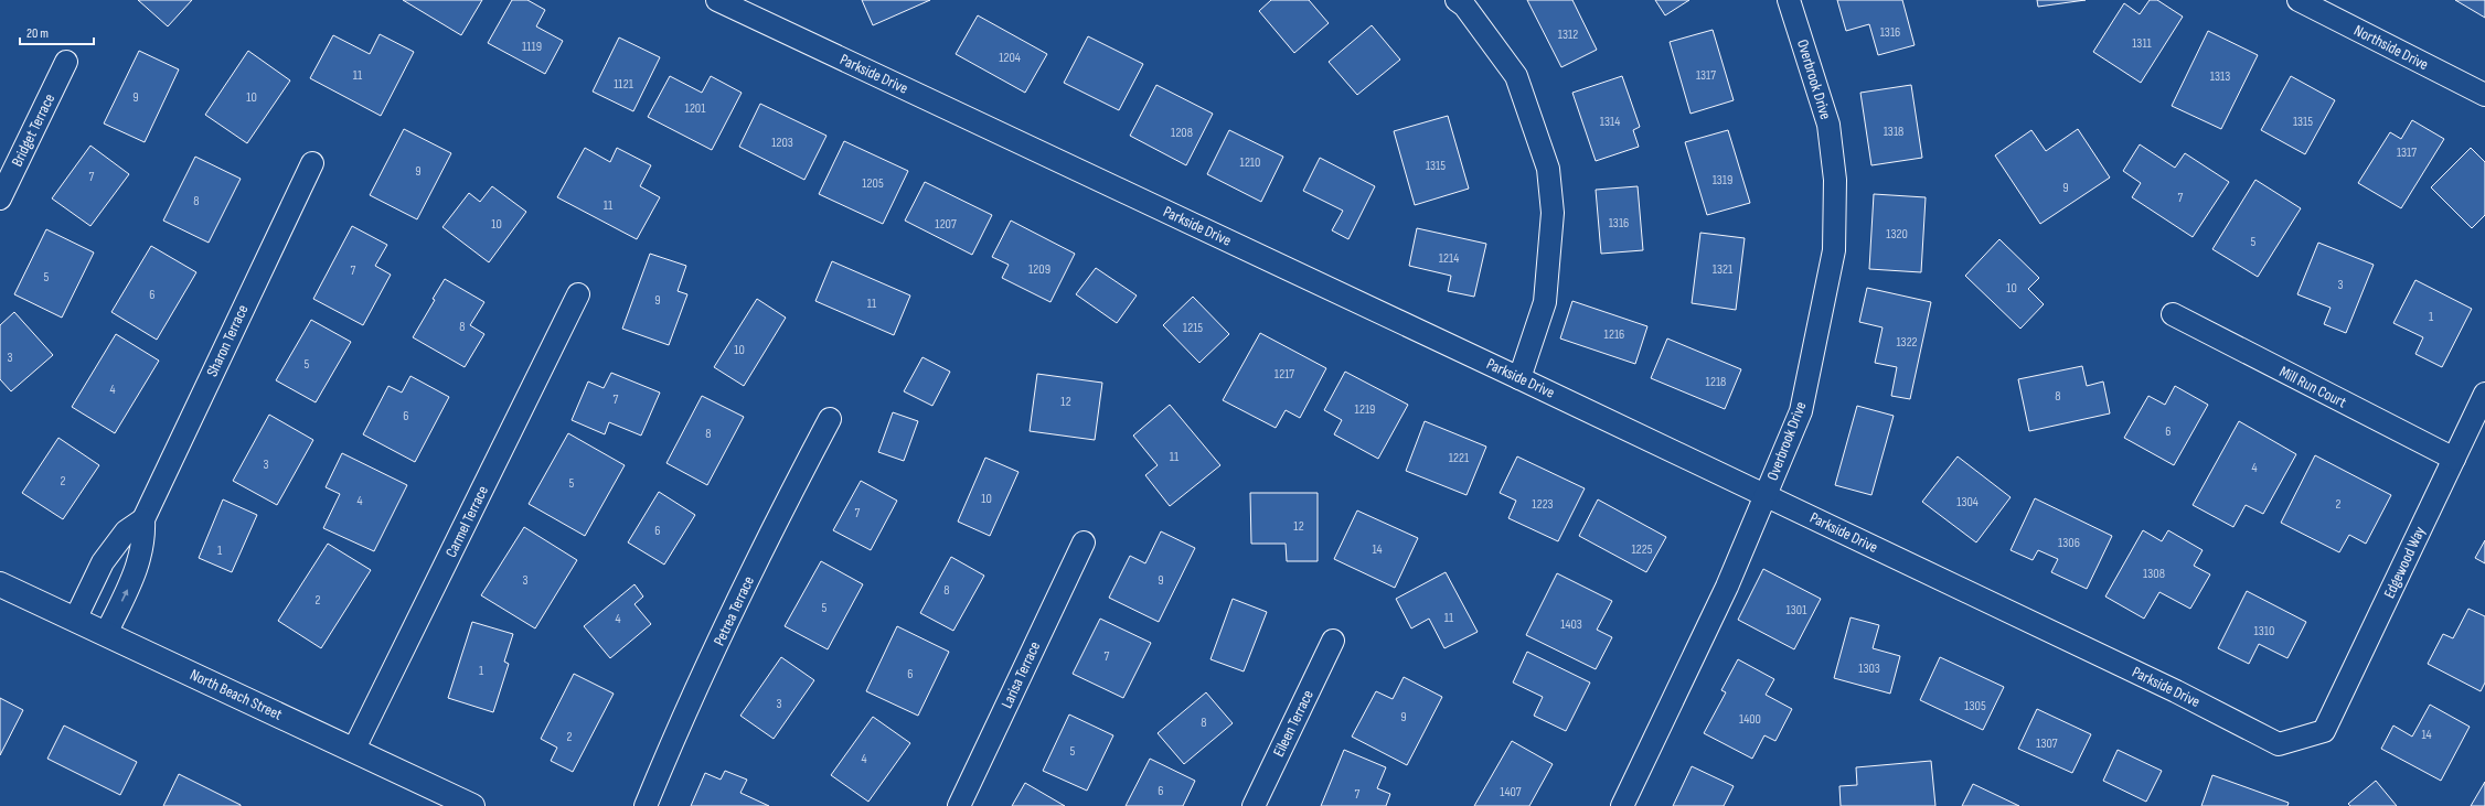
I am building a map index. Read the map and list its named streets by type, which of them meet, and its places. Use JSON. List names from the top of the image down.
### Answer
{
  "streets": {
    "street": [
      "Northside Drive",
      "Parkside Drive",
      "Overbrook Drive",
      "Bridget Terrace",
      "Sharon Terrace",
      "Mill Run Court",
      "Carmel Terrace",
      "Edgewood Way",
      "Petrea Terrace",
      "Larisa Terrace",
      "North Beach Street",
      "Eileen Terrace"
    ]
  },
  "crossings": [
    ["Parkside Drive", "Overbrook Drive"],
    ["Parkside Drive", "Edgewood Way"],
    ["Sharon Terrace", "North Beach Street"],
    ["Mill Run Court", "Edgewood Way"],
    ["Carmel Terrace", "North Beach Street"]
  ],
  "house_numbers": [
    "1316",
    "1312",
    "1311",
    "1119",
    "1204",
    "11",
    "1317",
    "1313",
    "1121",
    "9",
    "10",
    "1201",
    "1314",
    "1315",
    "1318",
    "1208",
    "1203",
    "1317",
    "1210",
    "1315",
    "9",
    "7",
    "1319",
    "1205",
    "9",
    "7",
    "8",
    "11",
    "1316",
    "10",
    "1207",
    "1320",
    "5",
    "1214",
    "1209",
    "1321",
    "7",
    "5",
    "3",
    "10",
    "6",
    "9",
    "11",
    "1",
    "8",
    "1215",
    "1216",
    "1322",
    "10",
    "3",
    "5",
    "1217",
    "1218",
    "4",
    "8",
    "7",
    "12",
    "1219",
    "6",
    "6",
    "8",
    "11",
    "1221",
    "3",
    "4",
    "2",
    "5",
    "10",
    "4",
    "1304",
    "1223",
    "2",
    "7",
    "12",
    "6",
    "1306",
    "14",
    "1225",
    "1",
    "1308",
    "3",
    "9",
    "8",
    "2",
    "5",
    "1301",
    "11",
    "4",
    "1403",
    "1310",
    "7",
    "1303",
    "1",
    "6",
    "3",
    "1305",
    "9",
    "1400",
    "8",
    "14",
    "2",
    "1307",
    "5",
    "4",
    "6",
    "1407",
    "7"
  ],
  "scale_bar": "20 m"
}
